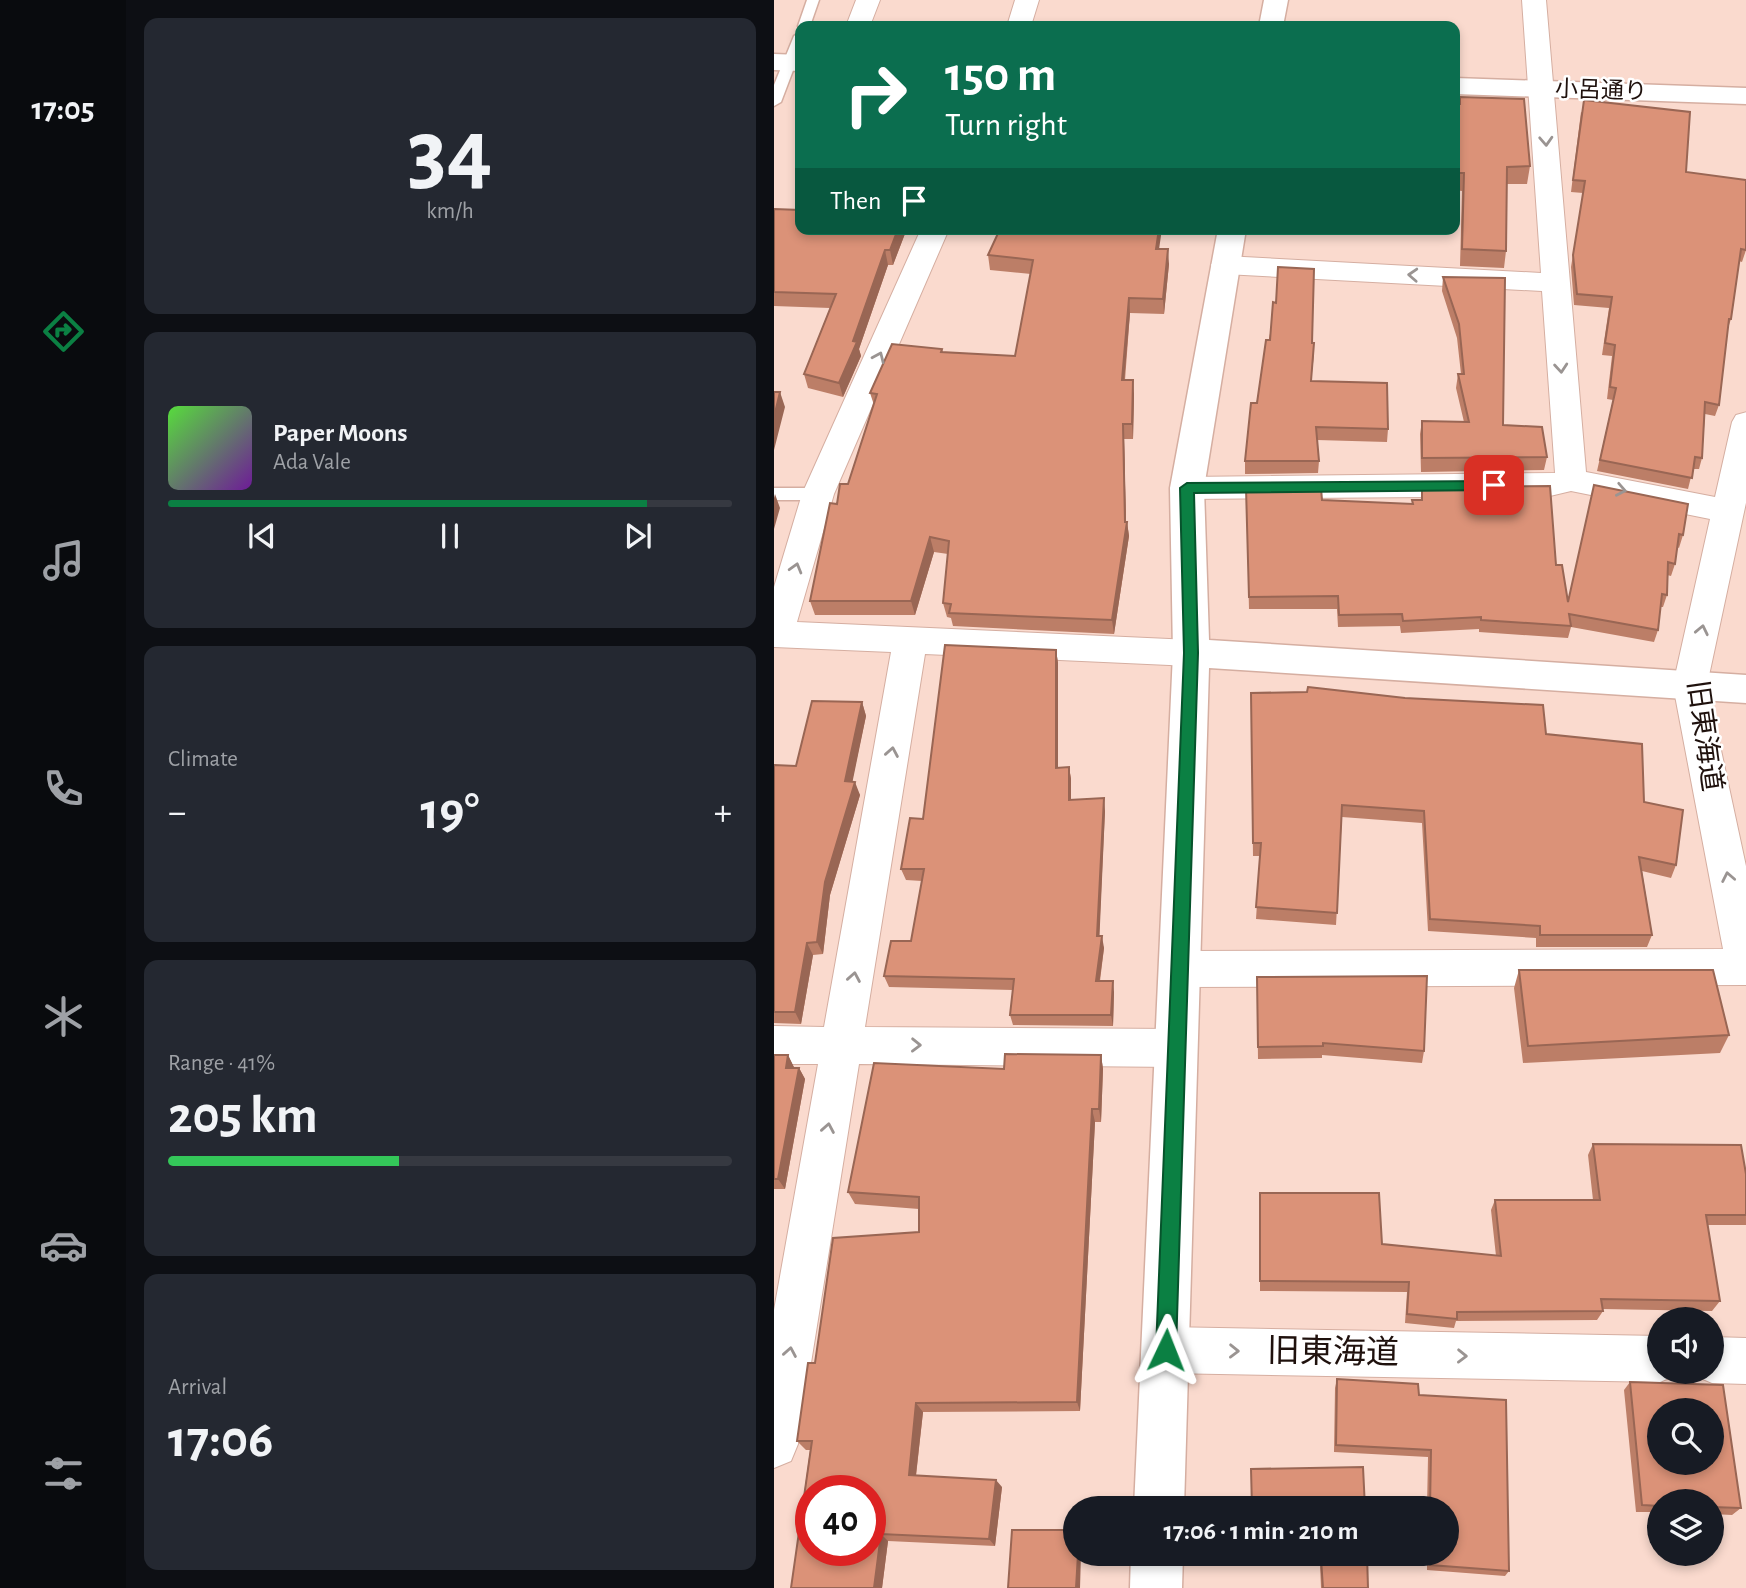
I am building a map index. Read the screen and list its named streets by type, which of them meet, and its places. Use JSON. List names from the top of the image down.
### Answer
{
  "streets": {
    "street": ["小呂通り", "旧東海道"]
  },
  "page": {
    "tabs": "17:05",
    "tile": [
      ["34", "km/h"],
      "Climate",
      ["Range · 41%", "205 km"],
      ["Arrival", "17:06"]
    ],
    "turn": ["150 m", "Turn right"],
    "then": "Then",
    "song": ["Paper Moons", "Ada Vale"],
    "heat": ["−", "19°", "+"],
    "limit": "40",
    "trip": "17:06 · 1 min · 210 m"
  }
}
